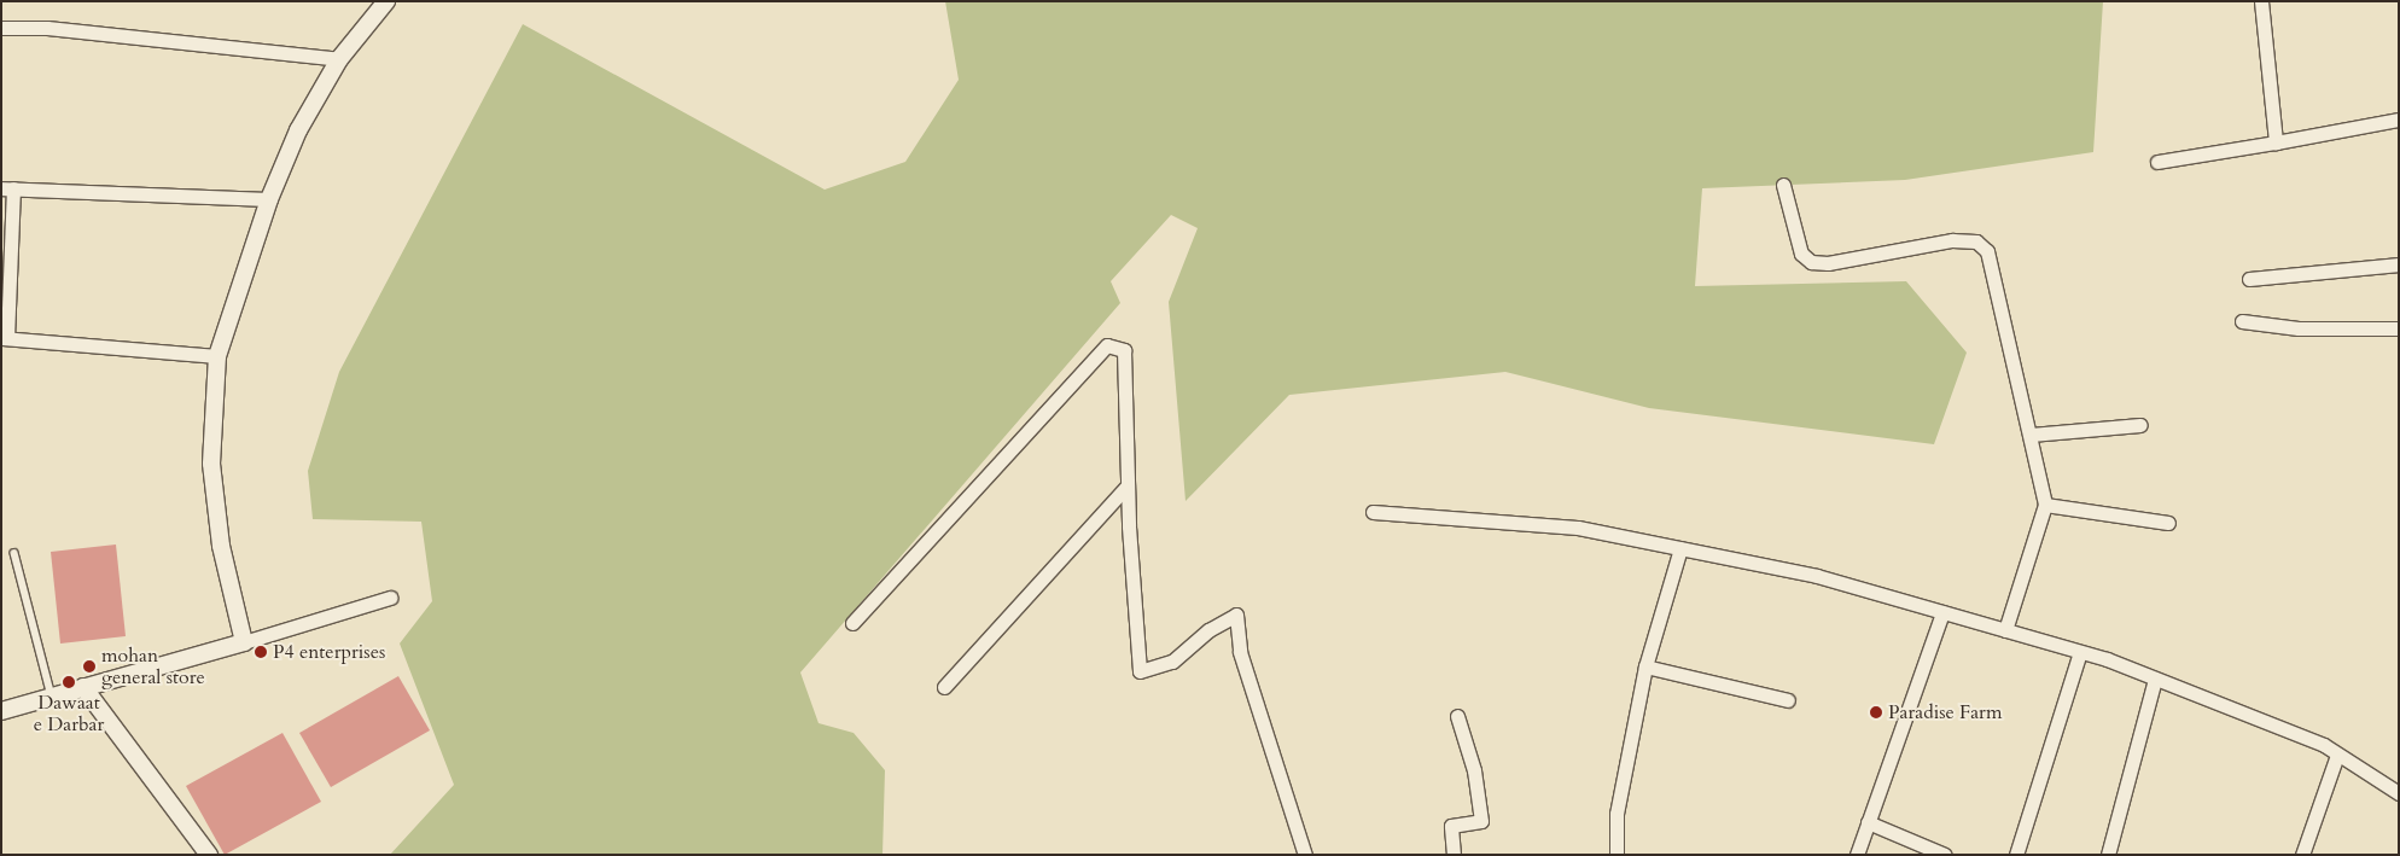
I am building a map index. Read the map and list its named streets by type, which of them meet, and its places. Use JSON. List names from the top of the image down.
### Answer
{
  "places": [
    "P4 enterprises",
    "mohan general store",
    "Dawaat e Darbar",
    "Paradise Farm"
  ]
}
